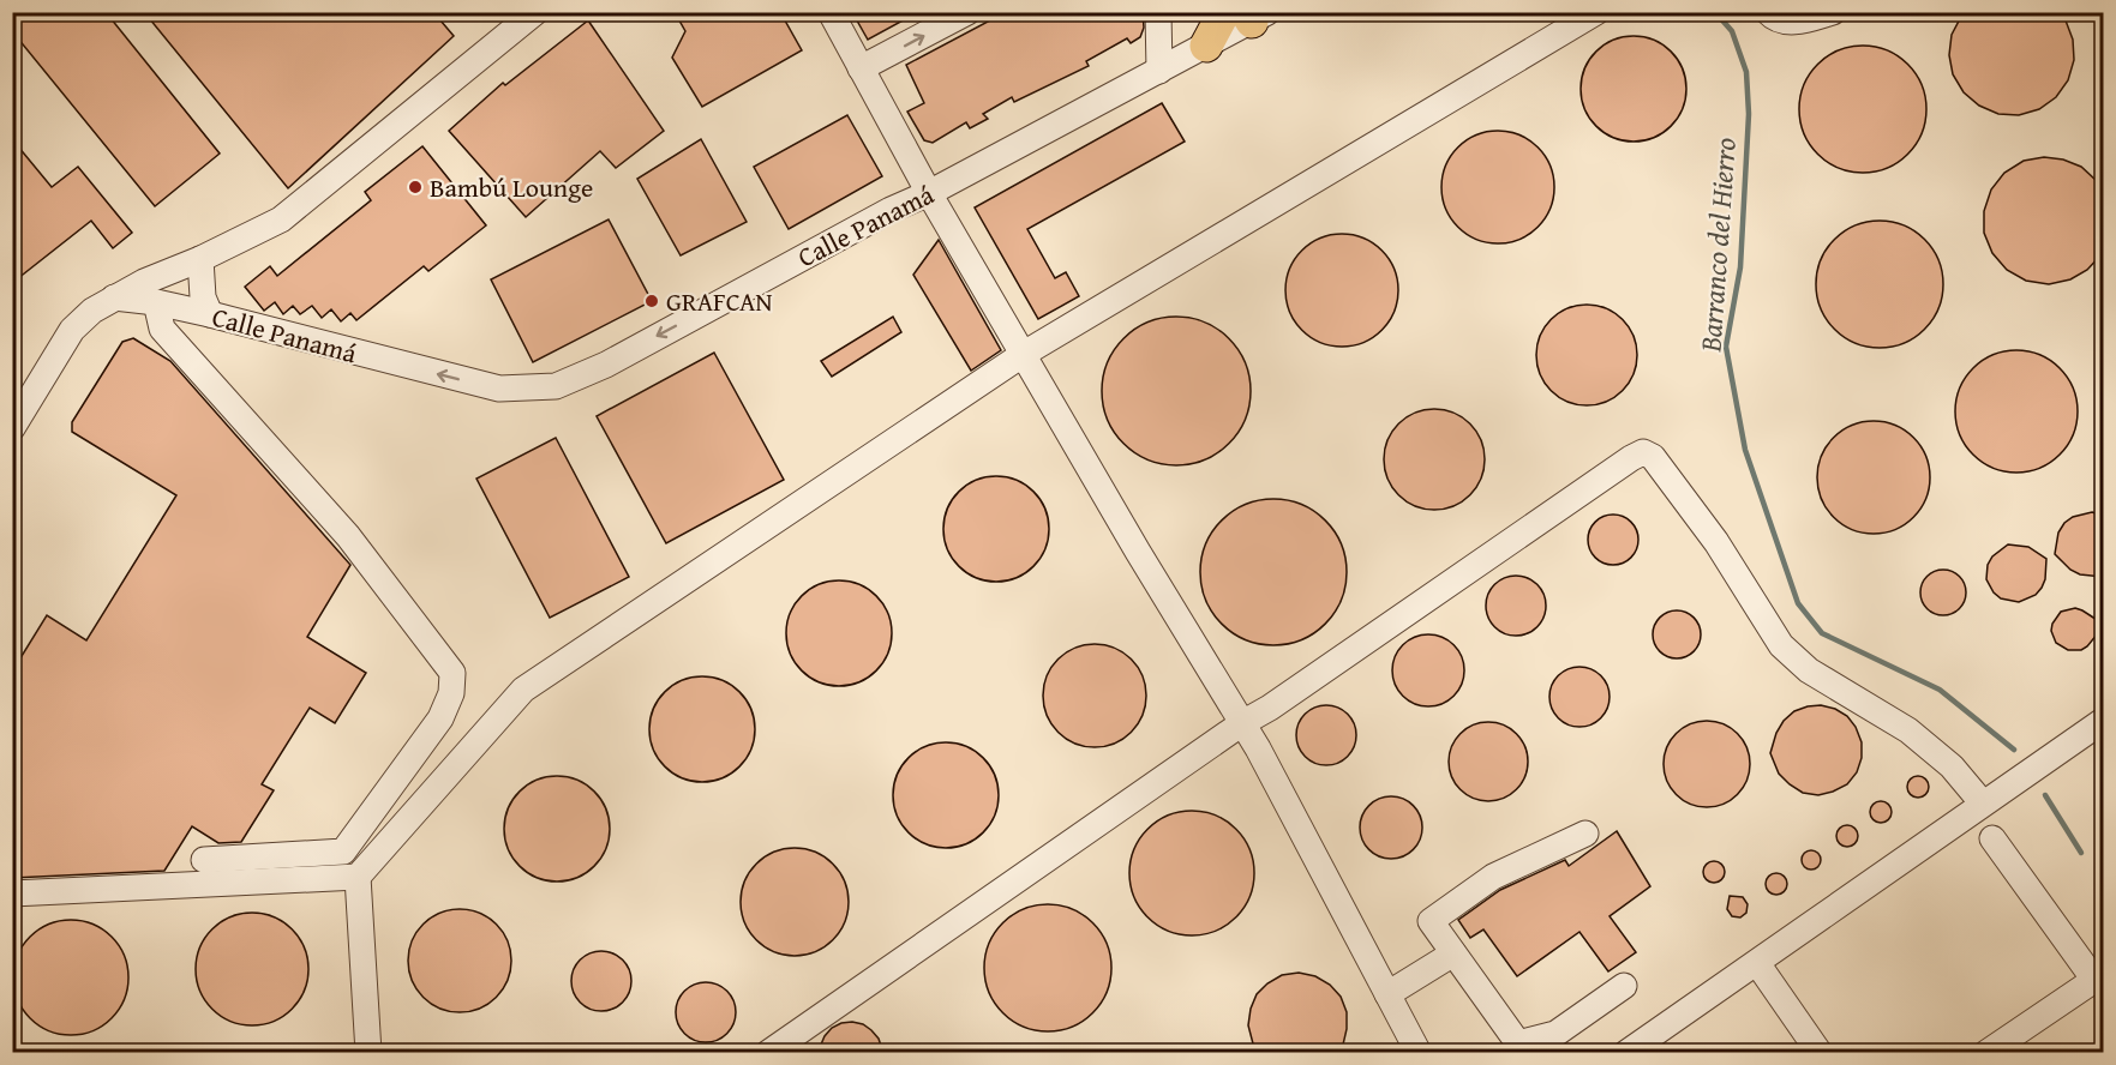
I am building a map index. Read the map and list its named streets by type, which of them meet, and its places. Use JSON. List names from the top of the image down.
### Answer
{
  "streets": {
    "street": ["Calle Panamá"]
  },
  "one_way": ["Calle Panamá"],
  "water": ["Barranco del Hierro"],
  "places": ["Bambú Lounge", "GRAFCAN"]
}
